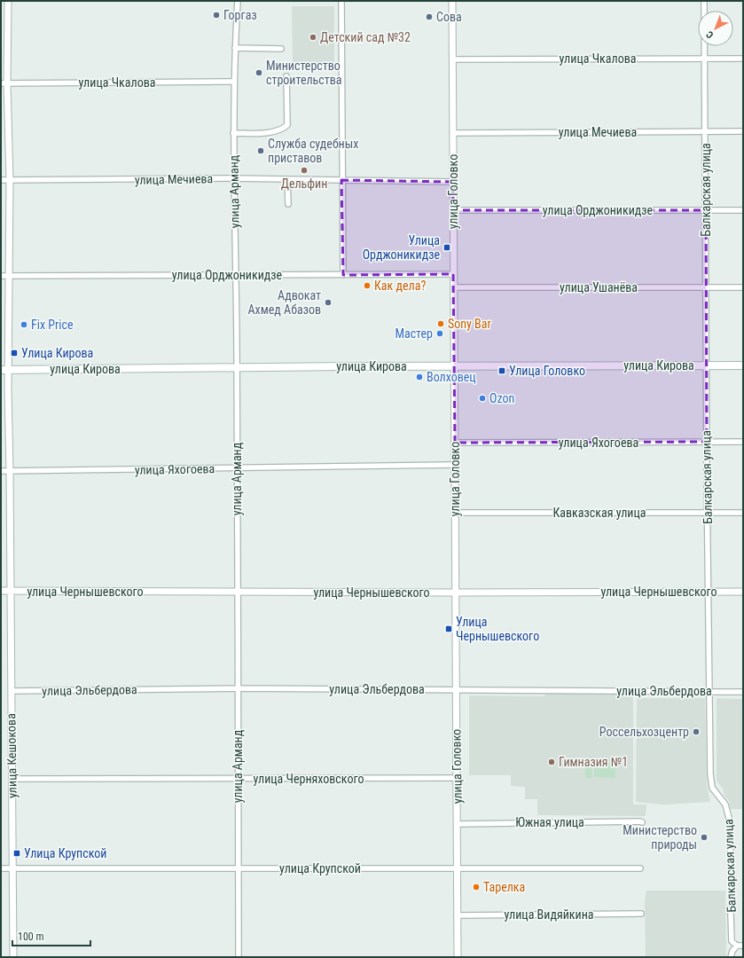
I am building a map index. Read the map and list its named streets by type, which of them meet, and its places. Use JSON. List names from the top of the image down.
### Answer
{
  "streets": {
    "main road": ["улица Кирова"],
    "street": [
      "улица Чкалова",
      "улица Мечиева",
      "Балкарская улица",
      "улица Арманд",
      "улица Головко",
      "улица Орджоникидзе",
      "улица Ушанёва",
      "улица Яхогоева",
      "Кавказская улица",
      "улица Чернышевского",
      "улица Эльбердова",
      "улица Кешокова",
      "улица Черняховского",
      "Южная улица",
      "улица Крупской",
      "улица Видяйкина"
    ]
  },
  "crossings": [
    ["улица Чкалова", "Балкарская улица"],
    ["улица Чкалова", "улица Арманд"],
    ["улица Чкалова", "улица Головко"],
    ["улица Чкалова", "улица Кешокова"],
    ["улица Мечиева", "Балкарская улица"],
    ["улица Мечиева", "улица Арманд"],
    ["улица Мечиева", "улица Головко"],
    ["улица Мечиева", "улица Кешокова"],
    ["Балкарская улица", "улица Орджоникидзе"],
    ["Балкарская улица", "улица Ушанёва"],
    ["Балкарская улица", "улица Кирова"],
    ["Балкарская улица", "улица Яхогоева"],
    ["Балкарская улица", "Кавказская улица"],
    ["Балкарская улица", "улица Чернышевского"],
    ["Балкарская улица", "улица Эльбердова"],
    ["улица Арманд", "улица Орджоникидзе"],
    ["улица Арманд", "улица Кирова"],
    ["улица Арманд", "улица Яхогоева"],
    ["улица Арманд", "улица Чернышевского"],
    ["улица Арманд", "улица Эльбердова"],
    ["улица Арманд", "улица Черняховского"],
    ["улица Арманд", "улица Крупской"],
    ["улица Головко", "улица Орджоникидзе"],
    ["улица Головко", "улица Ушанёва"],
    ["улица Головко", "улица Кирова"],
    ["улица Головко", "улица Яхогоева"],
    ["улица Головко", "Кавказская улица"],
    ["улица Головко", "улица Чернышевского"],
    ["улица Головко", "улица Эльбердова"],
    ["улица Головко", "улица Черняховского"],
    ["улица Головко", "Южная улица"],
    ["улица Головко", "улица Крупской"],
    ["улица Головко", "улица Видяйкина"],
    ["улица Орджоникидзе", "улица Кешокова"],
    ["улица Кирова", "улица Кешокова"],
    ["улица Яхогоева", "улица Кешокова"],
    ["улица Чернышевского", "улица Кешокова"],
    ["улица Эльбердова", "улица Кешокова"],
    ["улица Кешокова", "улица Черняховского"],
    ["улица Кешокова", "улица Крупской"]
  ],
  "places": {
    "other": [
      "Горгаз",
      "Сова",
      "Детский сад №32",
      "Министерство строительства",
      "Служба судебных приставов",
      "Дельфин",
      "Как дела?",
      "Адвокат Ахмед Абазов",
      "Sony Bar",
      "Fix Price",
      "Мастер",
      "Волховец",
      "Ozon",
      "Россельхозцентр",
      "Гимназия №1",
      "Министерство природы",
      "Тарелка"
    ],
    "transit": [
      "Улица Орджоникидзе",
      "Улица Кирова",
      "Улица Головко",
      "Улица Чернышевского",
      "Улица Крупской"
    ]
  },
  "scale_bar": "100 m",
  "north": "bottom left"
}
